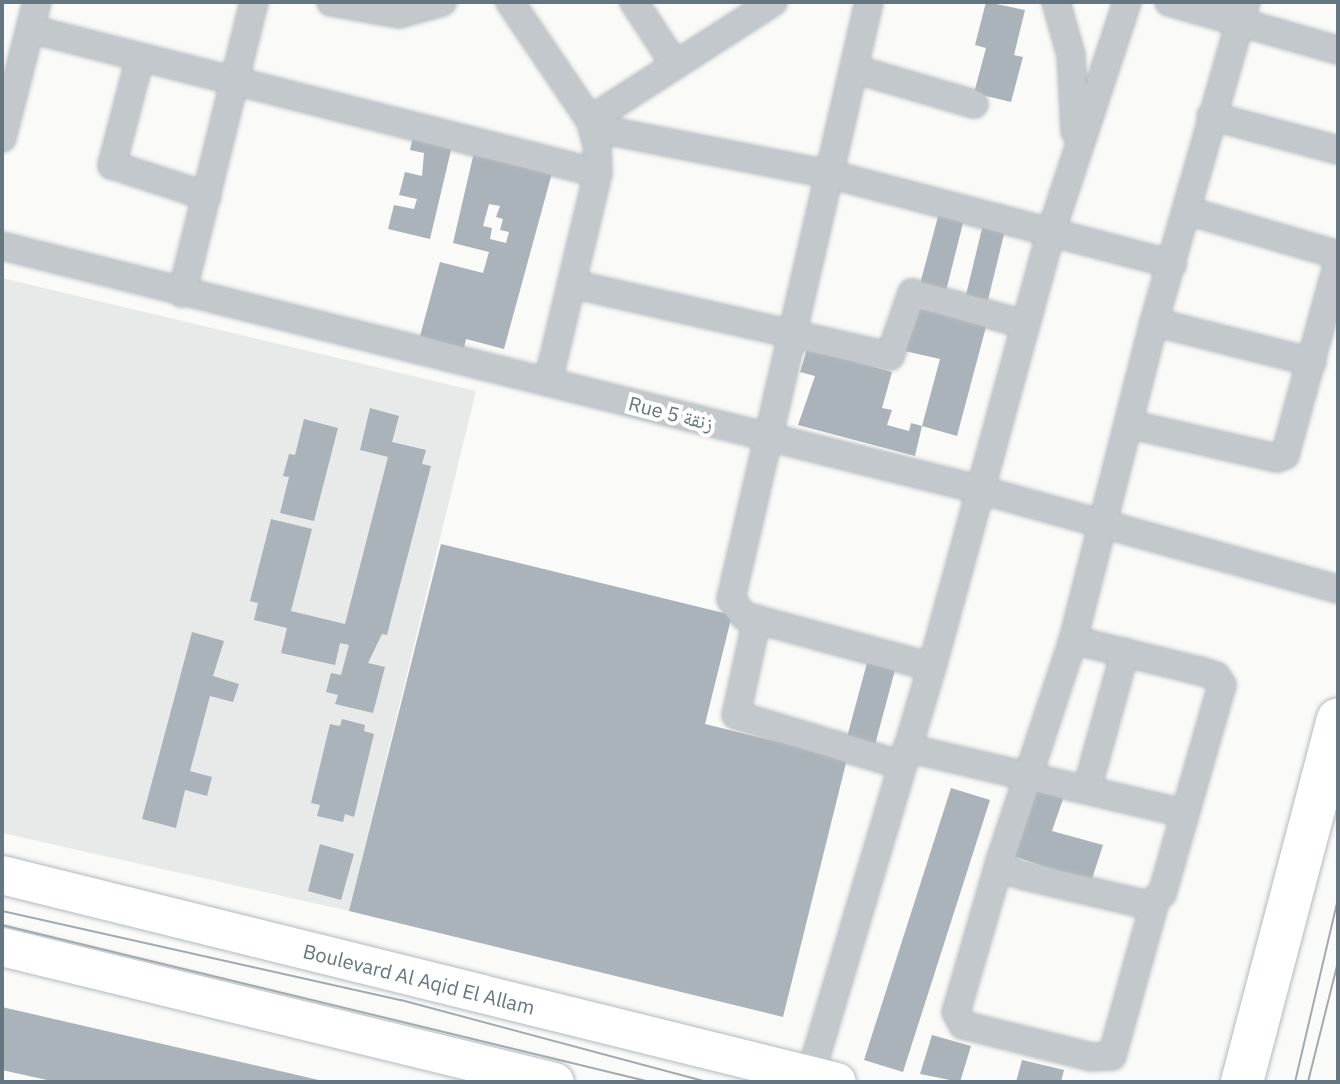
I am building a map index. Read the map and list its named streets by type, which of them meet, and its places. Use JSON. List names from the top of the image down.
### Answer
{
  "streets": {
    "main road": ["Boulevard Al Aqid El Allam"],
    "street": ["Rue 5 زنقة"]
  }
}
